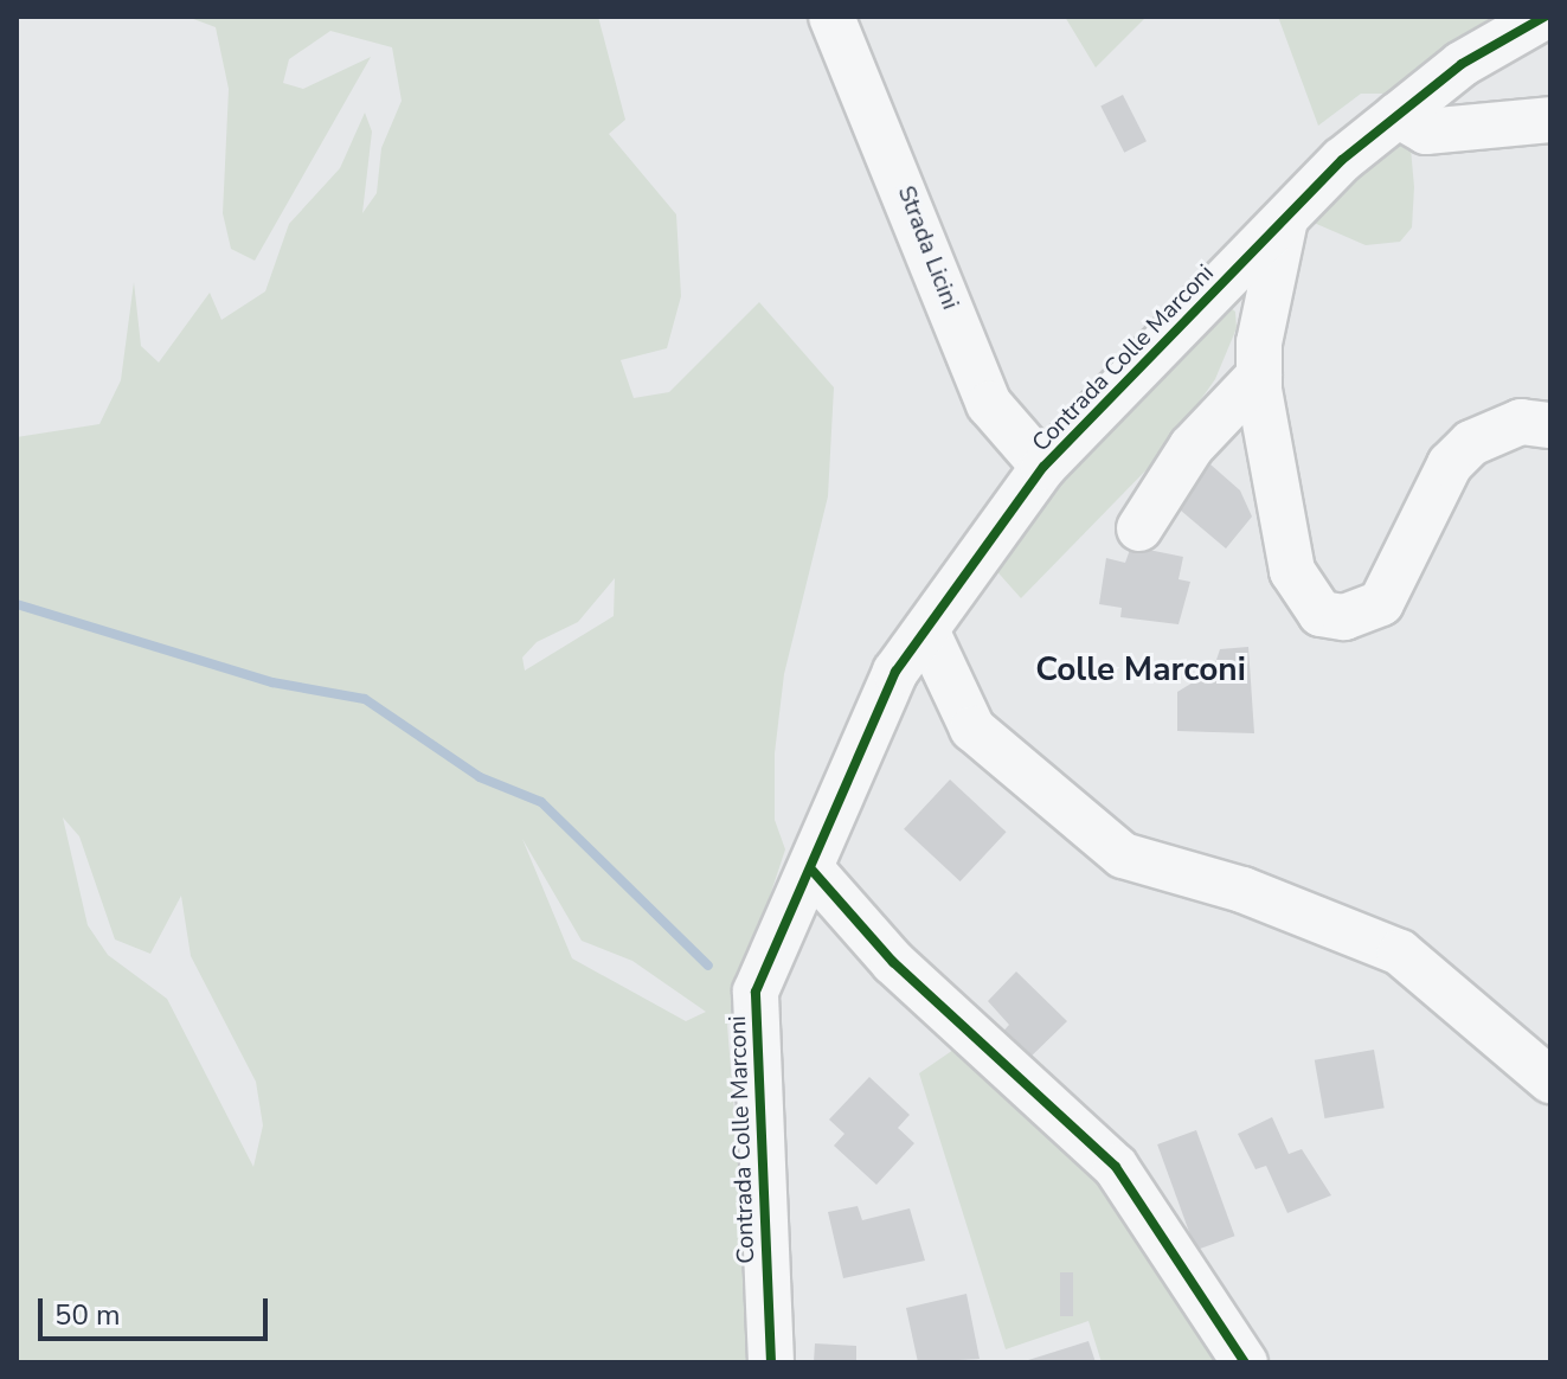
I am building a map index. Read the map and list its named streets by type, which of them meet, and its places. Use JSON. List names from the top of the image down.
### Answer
{
  "streets": {
    "street": ["Strada Licini", "Contrada Colle Marconi"]
  },
  "crossings": [
    ["Strada Licini", "Contrada Colle Marconi"]
  ],
  "districts": ["Colle Marconi"],
  "scale_bar": "50 m"
}
